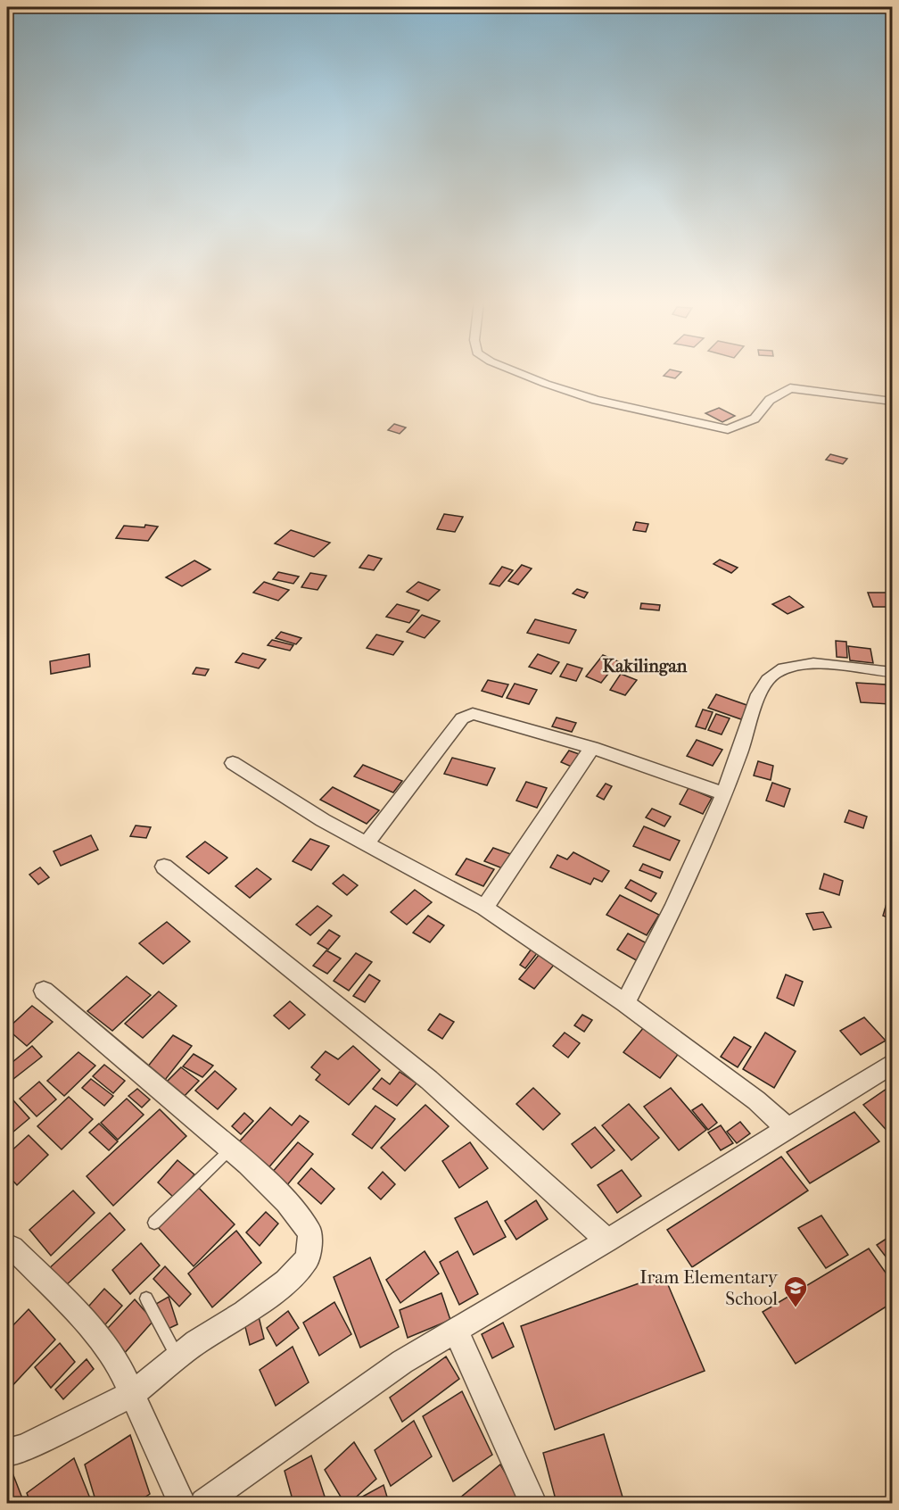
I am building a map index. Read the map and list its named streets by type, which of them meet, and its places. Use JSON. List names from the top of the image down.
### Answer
{
  "districts": ["Kakilingan"],
  "places": {
    "school or university": ["Iram Elementary School"]
  }
}
